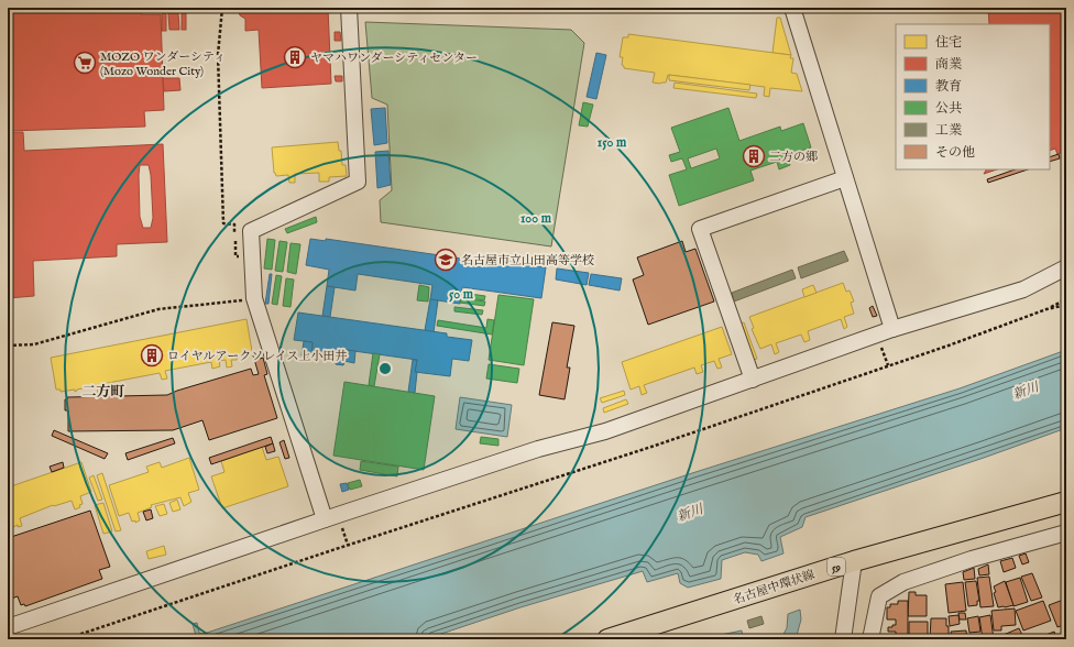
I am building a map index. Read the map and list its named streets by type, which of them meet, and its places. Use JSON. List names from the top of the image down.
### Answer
{
  "streets": {
    "main road": ["59", "名古屋中環状線"]
  },
  "districts": ["二方町"],
  "water": ["新川"],
  "places": {
    "building": ["ヤマハワンダーシティセンター", "二方の郷", "ロイヤルアークソレイス上小田井"],
    "supermarket": ["MOZO ワンダーシティ (Mozo Wonder City)"],
    "school or university": ["名古屋市立山田高等学校"]
  },
  "legend": [
    "住宅",
    "商業",
    "教育",
    "公共",
    "工業",
    "その他"
  ],
  "rings": ["150 m", "100 m", "50 m"]
}
